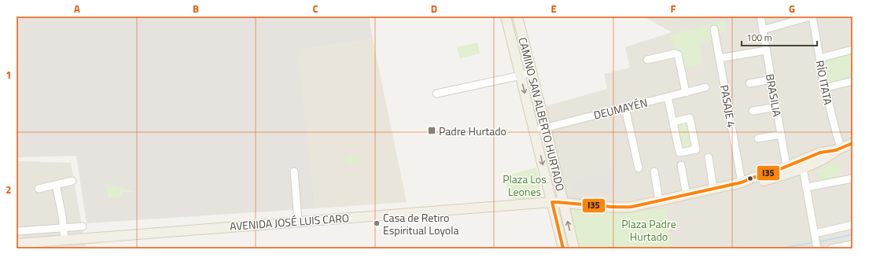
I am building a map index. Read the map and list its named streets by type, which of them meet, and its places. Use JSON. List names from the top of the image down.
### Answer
{
  "streets": {
    "main road": ["CAMINO SAN ALBERTO HURTADO", "AVENIDA JOSÉ LUIS CARO"],
    "street": [
      "RÍO ITATA",
      "BRASILIA",
      "PASAJE 4",
      "DEUMAYÉN"
    ]
  },
  "crossings": [
    ["RÍO ITATA", "AVENIDA JOSÉ LUIS CARO"],
    ["BRASILIA", "AVENIDA JOSÉ LUIS CARO"],
    ["PASAJE 4", "AVENIDA JOSÉ LUIS CARO"],
    ["DEUMAYÉN", "CAMINO SAN ALBERTO HURTADO"],
    ["CAMINO SAN ALBERTO HURTADO", "AVENIDA JOSÉ LUIS CARO"]
  ],
  "parks": ["Plaza Los Leones", "Plaza Padre Hurtado"],
  "places": {
    "transit": ["Padre Hurtado"],
    "other": ["Casa de Retiro Espiritual Loyola"]
  },
  "lines": ["transit line I35"],
  "scale_bar": "100 m",
  "grid": {
    "columns": [
      "A",
      "B",
      "C",
      "D",
      "E",
      "F",
      "G"
    ],
    "rows": ["1", "2"]
  }
}
